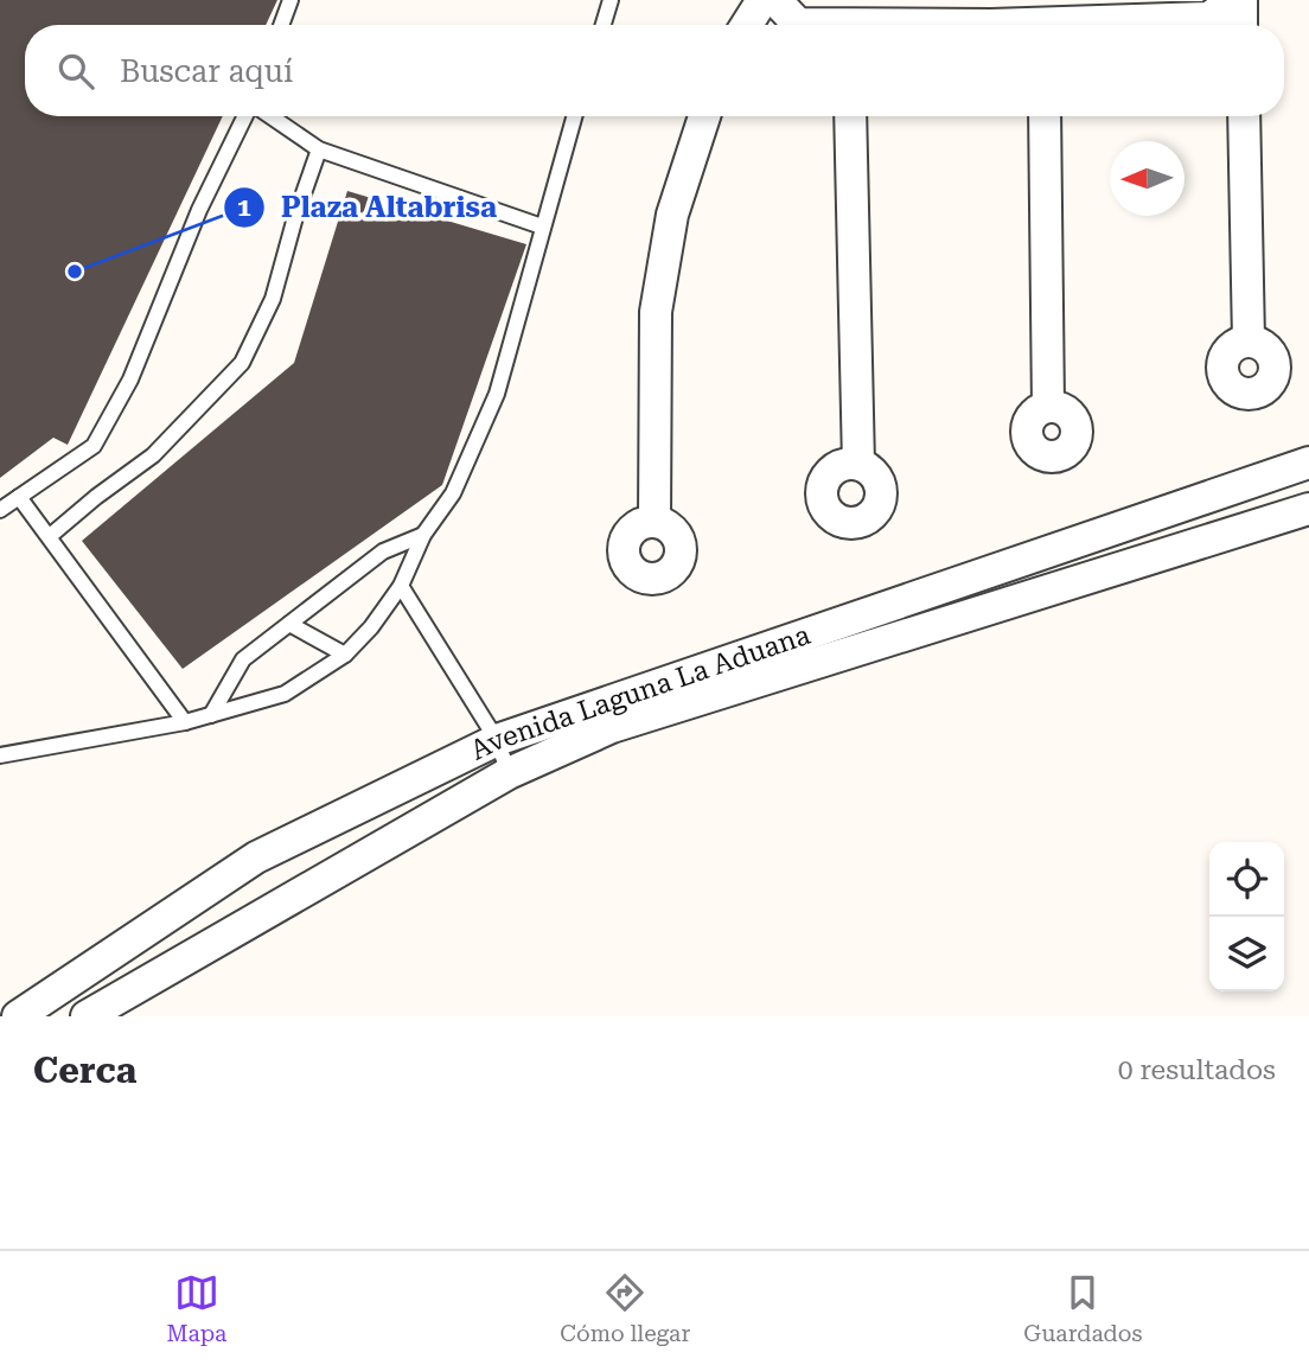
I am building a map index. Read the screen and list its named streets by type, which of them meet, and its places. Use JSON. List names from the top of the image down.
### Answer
{
  "streets": {
    "street": ["Avenida Laguna La Aduana"]
  },
  "places": ["Plaza Altabrisa"],
  "north": "left",
  "page": {
    "search": "Buscar aquí",
    "heading": ["Cerca", "0 resultados"],
    "nav": ["Mapa", "Cómo llegar", "Guardados"]
  }
}
